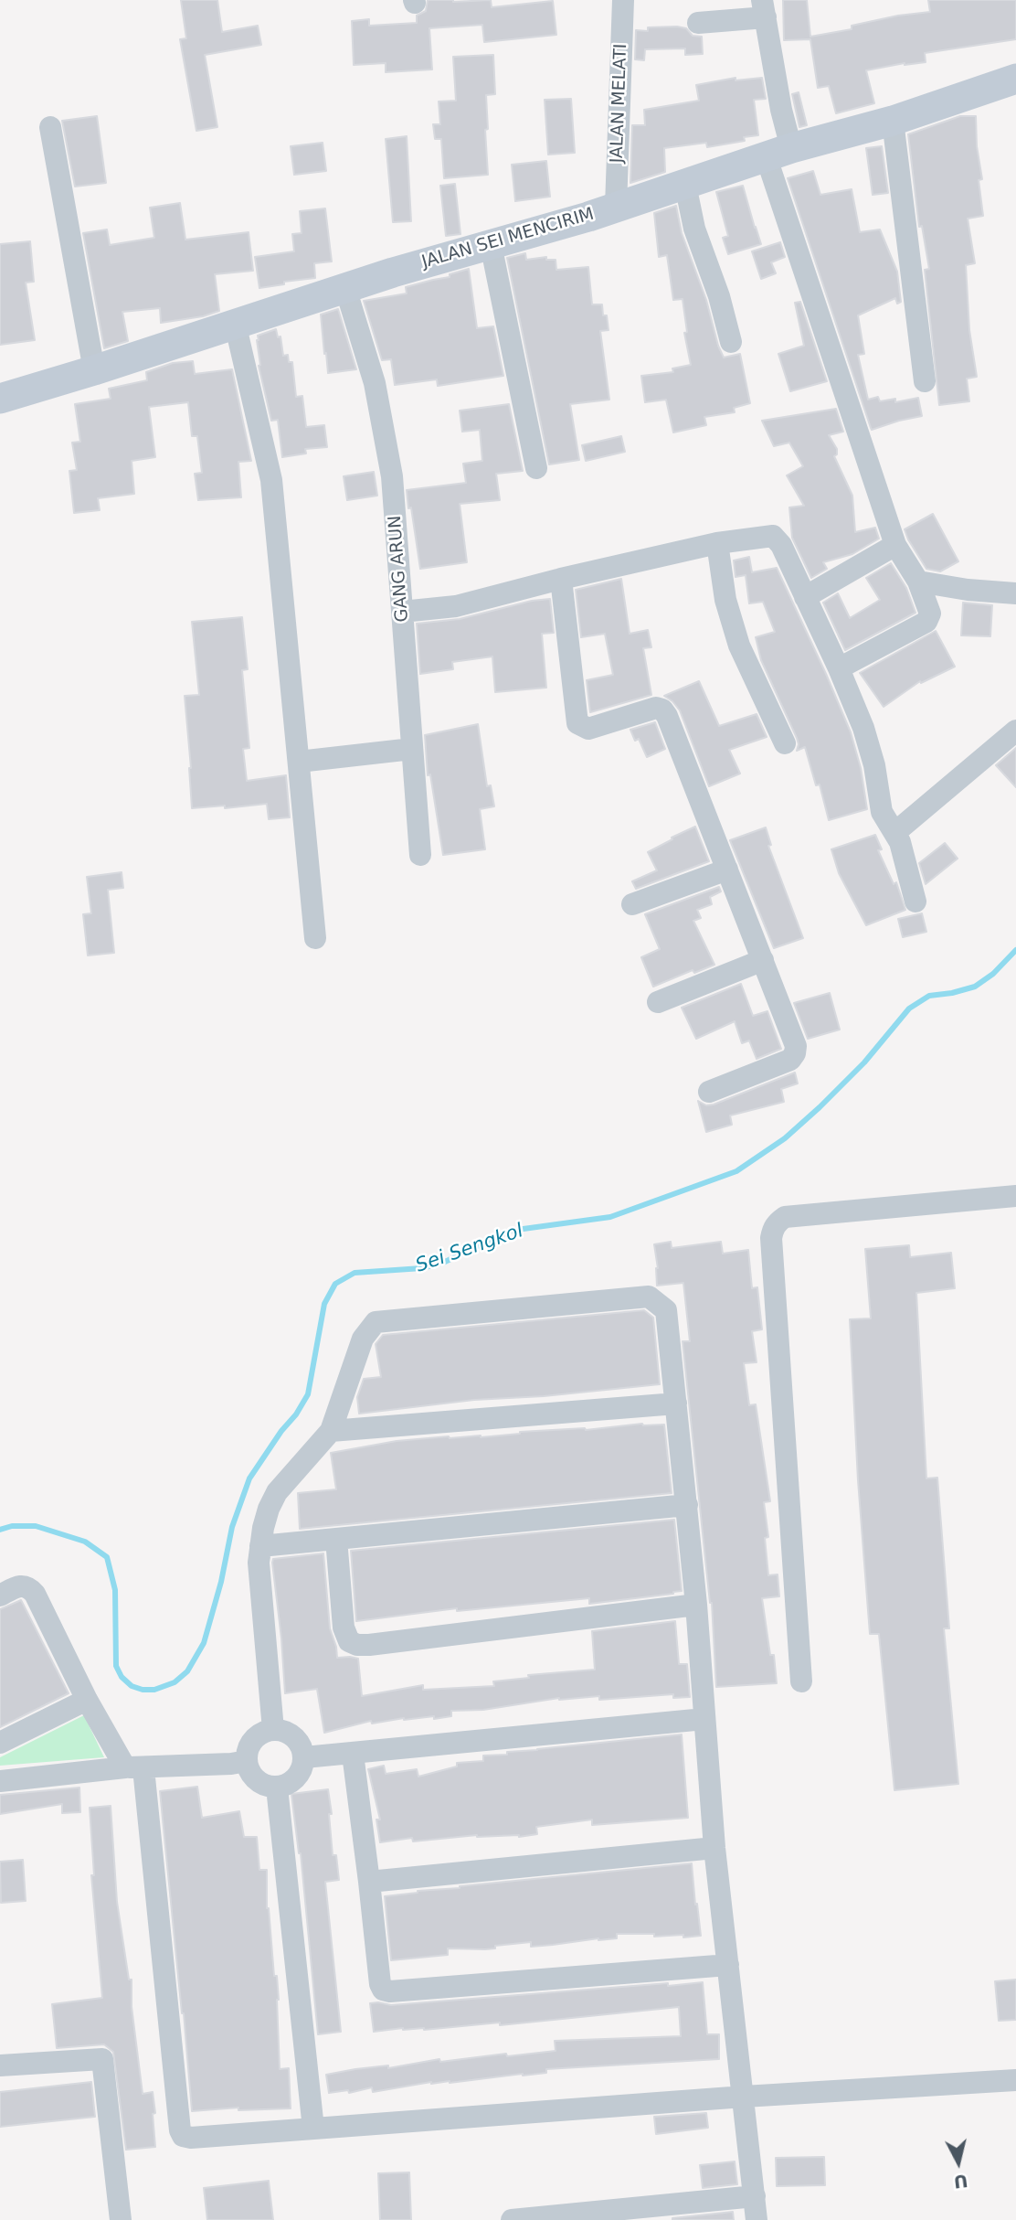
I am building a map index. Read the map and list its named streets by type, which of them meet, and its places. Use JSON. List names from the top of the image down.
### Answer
{
  "streets": {
    "street": ["JALAN MELATI", "JALAN SEI MENCIRIM", "GANG ARUN"]
  },
  "crossings": [
    ["JALAN MELATI", "JALAN SEI MENCIRIM"],
    ["JALAN SEI MENCIRIM", "GANG ARUN"]
  ],
  "water": ["Sei Sengkol"],
  "north": "bottom"
}
